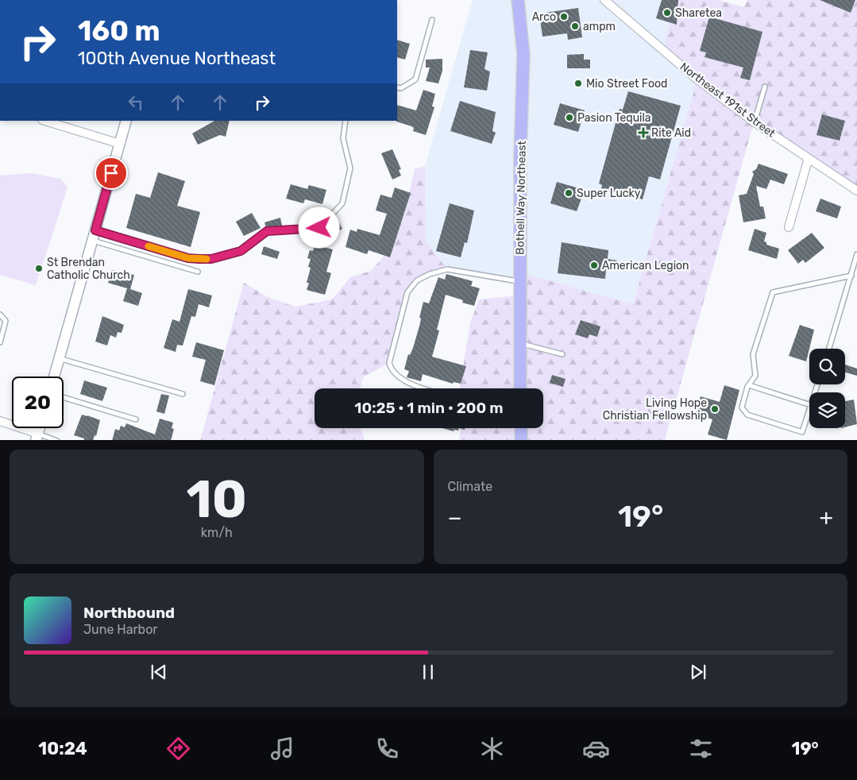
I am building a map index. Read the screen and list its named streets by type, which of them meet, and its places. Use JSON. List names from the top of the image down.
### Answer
{
  "streets": {
    "main road": ["Bothell Way Northeast"],
    "street": ["Northeast 191st Street"]
  },
  "places": {
    "other": [
      "Sharetea",
      "Arco",
      "ampm",
      "Mio Street Food",
      "Pasion Tequila",
      "Super Lucky",
      "American Legion",
      "St Brendan Catholic Church",
      "Living Hope Christian Fellowship"
    ],
    "health": ["Rite Aid"]
  },
  "page": {
    "turn": ["160 m", "100th Avenue Northeast"],
    "limit": "20",
    "trip": "10:25 · 1 min · 200 m",
    "tile": [
      ["10", "km/h"],
      "Climate"
    ],
    "heat": ["−", "19°", "+"],
    "song": ["Northbound", "June Harbor"],
    "tabs": ["10:24", "19°"]
  }
}
